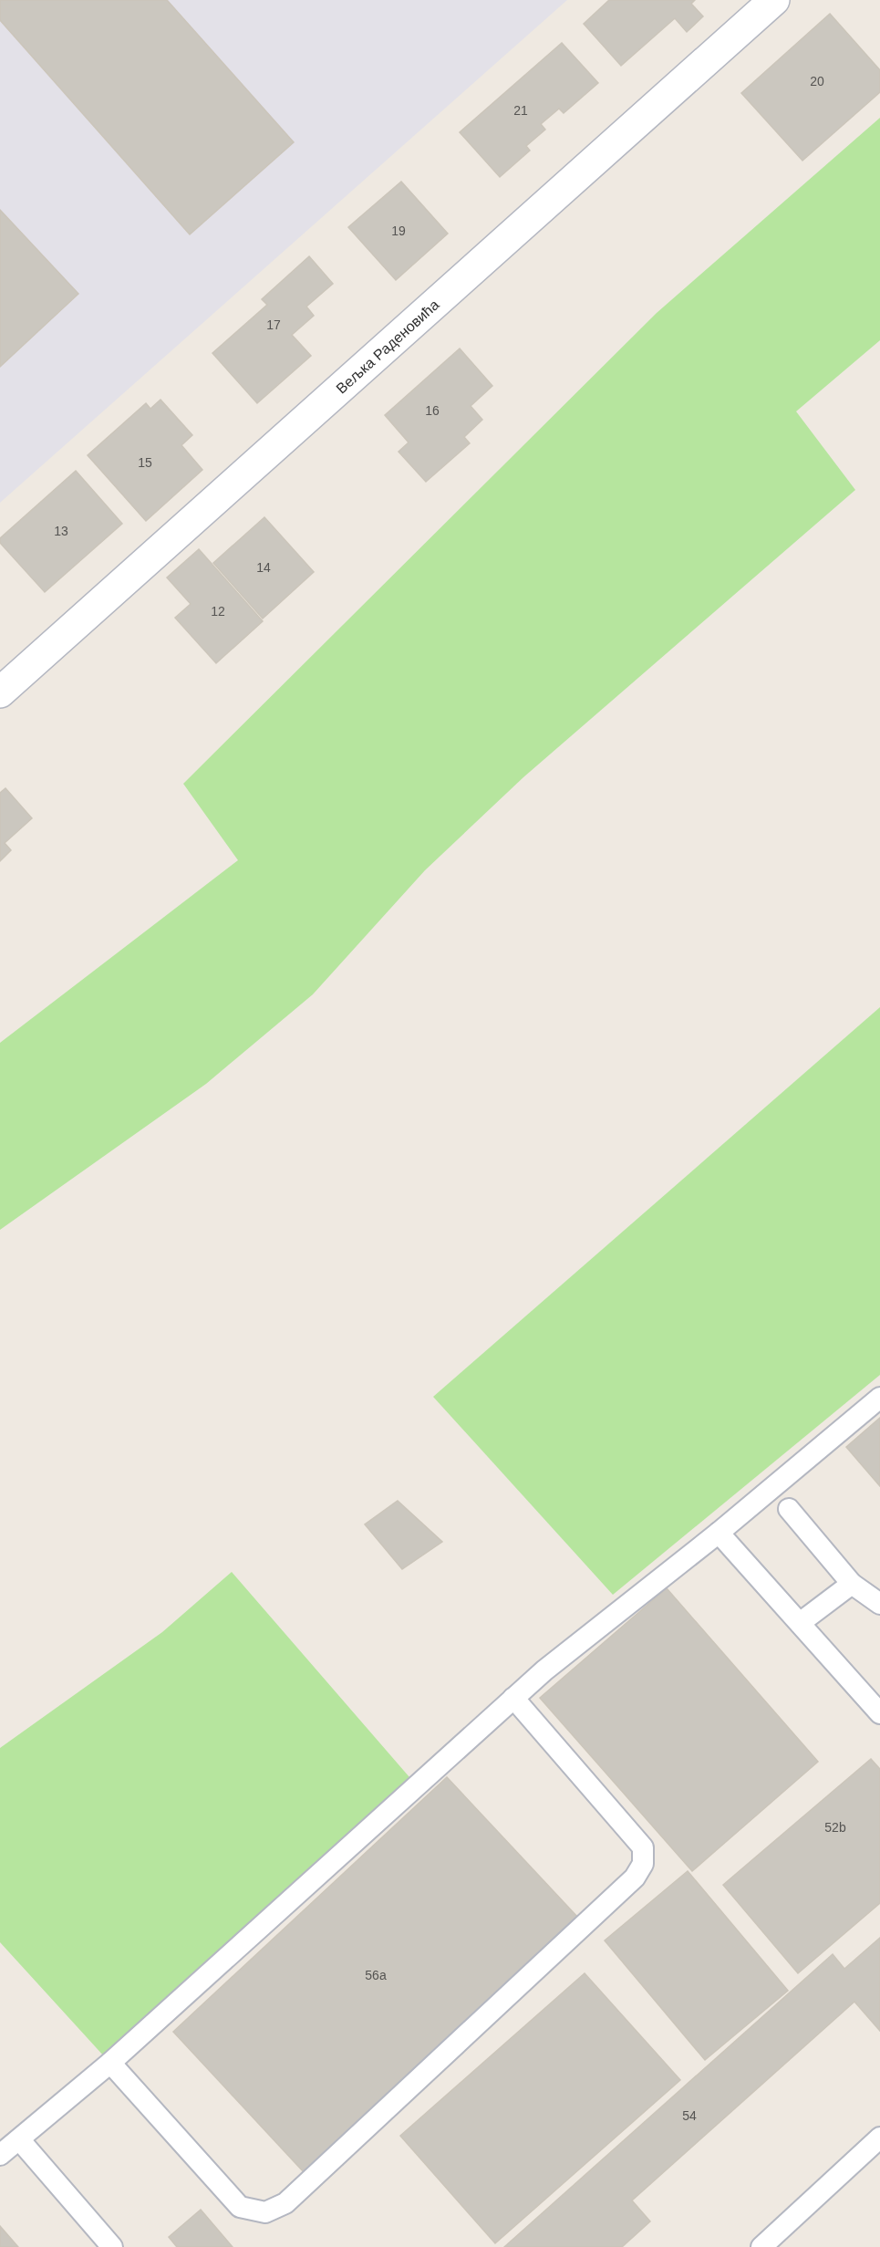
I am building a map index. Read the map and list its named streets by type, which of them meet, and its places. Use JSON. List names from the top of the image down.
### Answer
{
  "streets": {
    "street": ["Вељка Раденовића"]
  },
  "house_numbers": [
    "20",
    "21",
    "19",
    "17",
    "16",
    "15",
    "13",
    "14",
    "12",
    "52b",
    "56a",
    "54"
  ]
}
